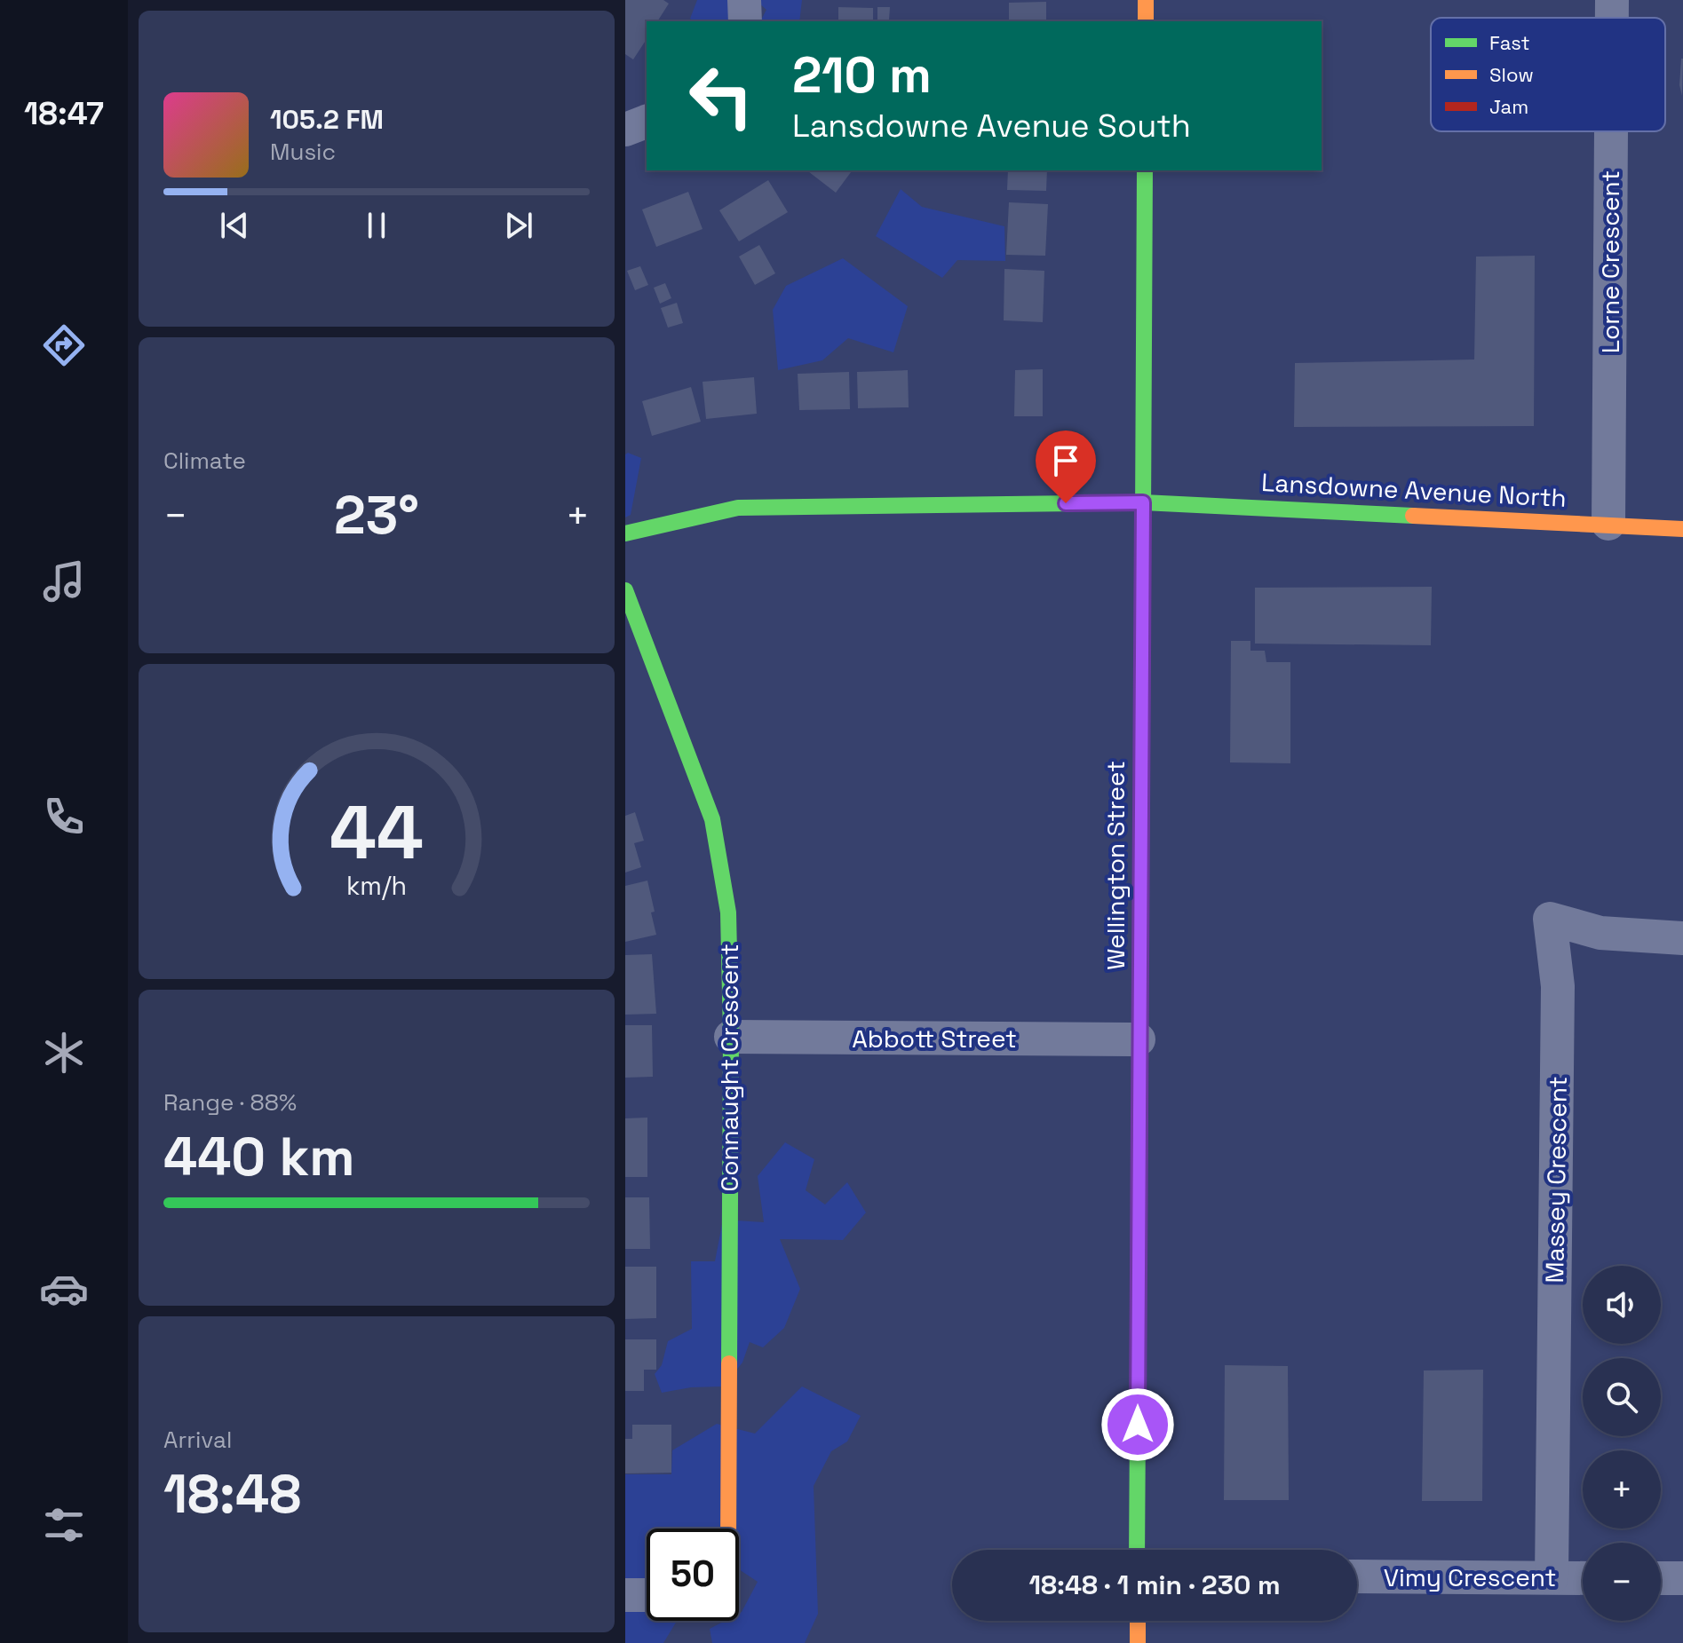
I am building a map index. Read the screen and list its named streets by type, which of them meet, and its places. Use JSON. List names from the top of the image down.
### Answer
{
  "streets": {
    "street": [
      "Lorne Crescent",
      "Lansdowne Avenue North",
      "Wellington Street",
      "Abbott Street",
      "Connaught Crescent",
      "Massey Crescent",
      "Vimy Crescent"
    ]
  },
  "crossings": [
    ["Lorne Crescent", "Lansdowne Avenue North"],
    ["Lansdowne Avenue North", "Wellington Street"],
    ["Wellington Street", "Abbott Street"],
    ["Abbott Street", "Connaught Crescent"],
    ["Massey Crescent", "Vimy Crescent"]
  ],
  "legend": ["Fast", "Slow", "Jam"],
  "page": {
    "tabs": "18:47",
    "turn": ["210 m", "Lansdowne Avenue South"],
    "song": ["105.2 FM", "Music"],
    "tile": [
      "Climate",
      ["Range · 88%", "440 km"],
      ["Arrival", "18:48"]
    ],
    "heat": ["−", "23°", "+"],
    "map_buttons": ["+", "−"],
    "limit": "50",
    "trip": "18:48 · 1 min · 230 m",
    "gauge": ["44", "km/h"]
  }
}
